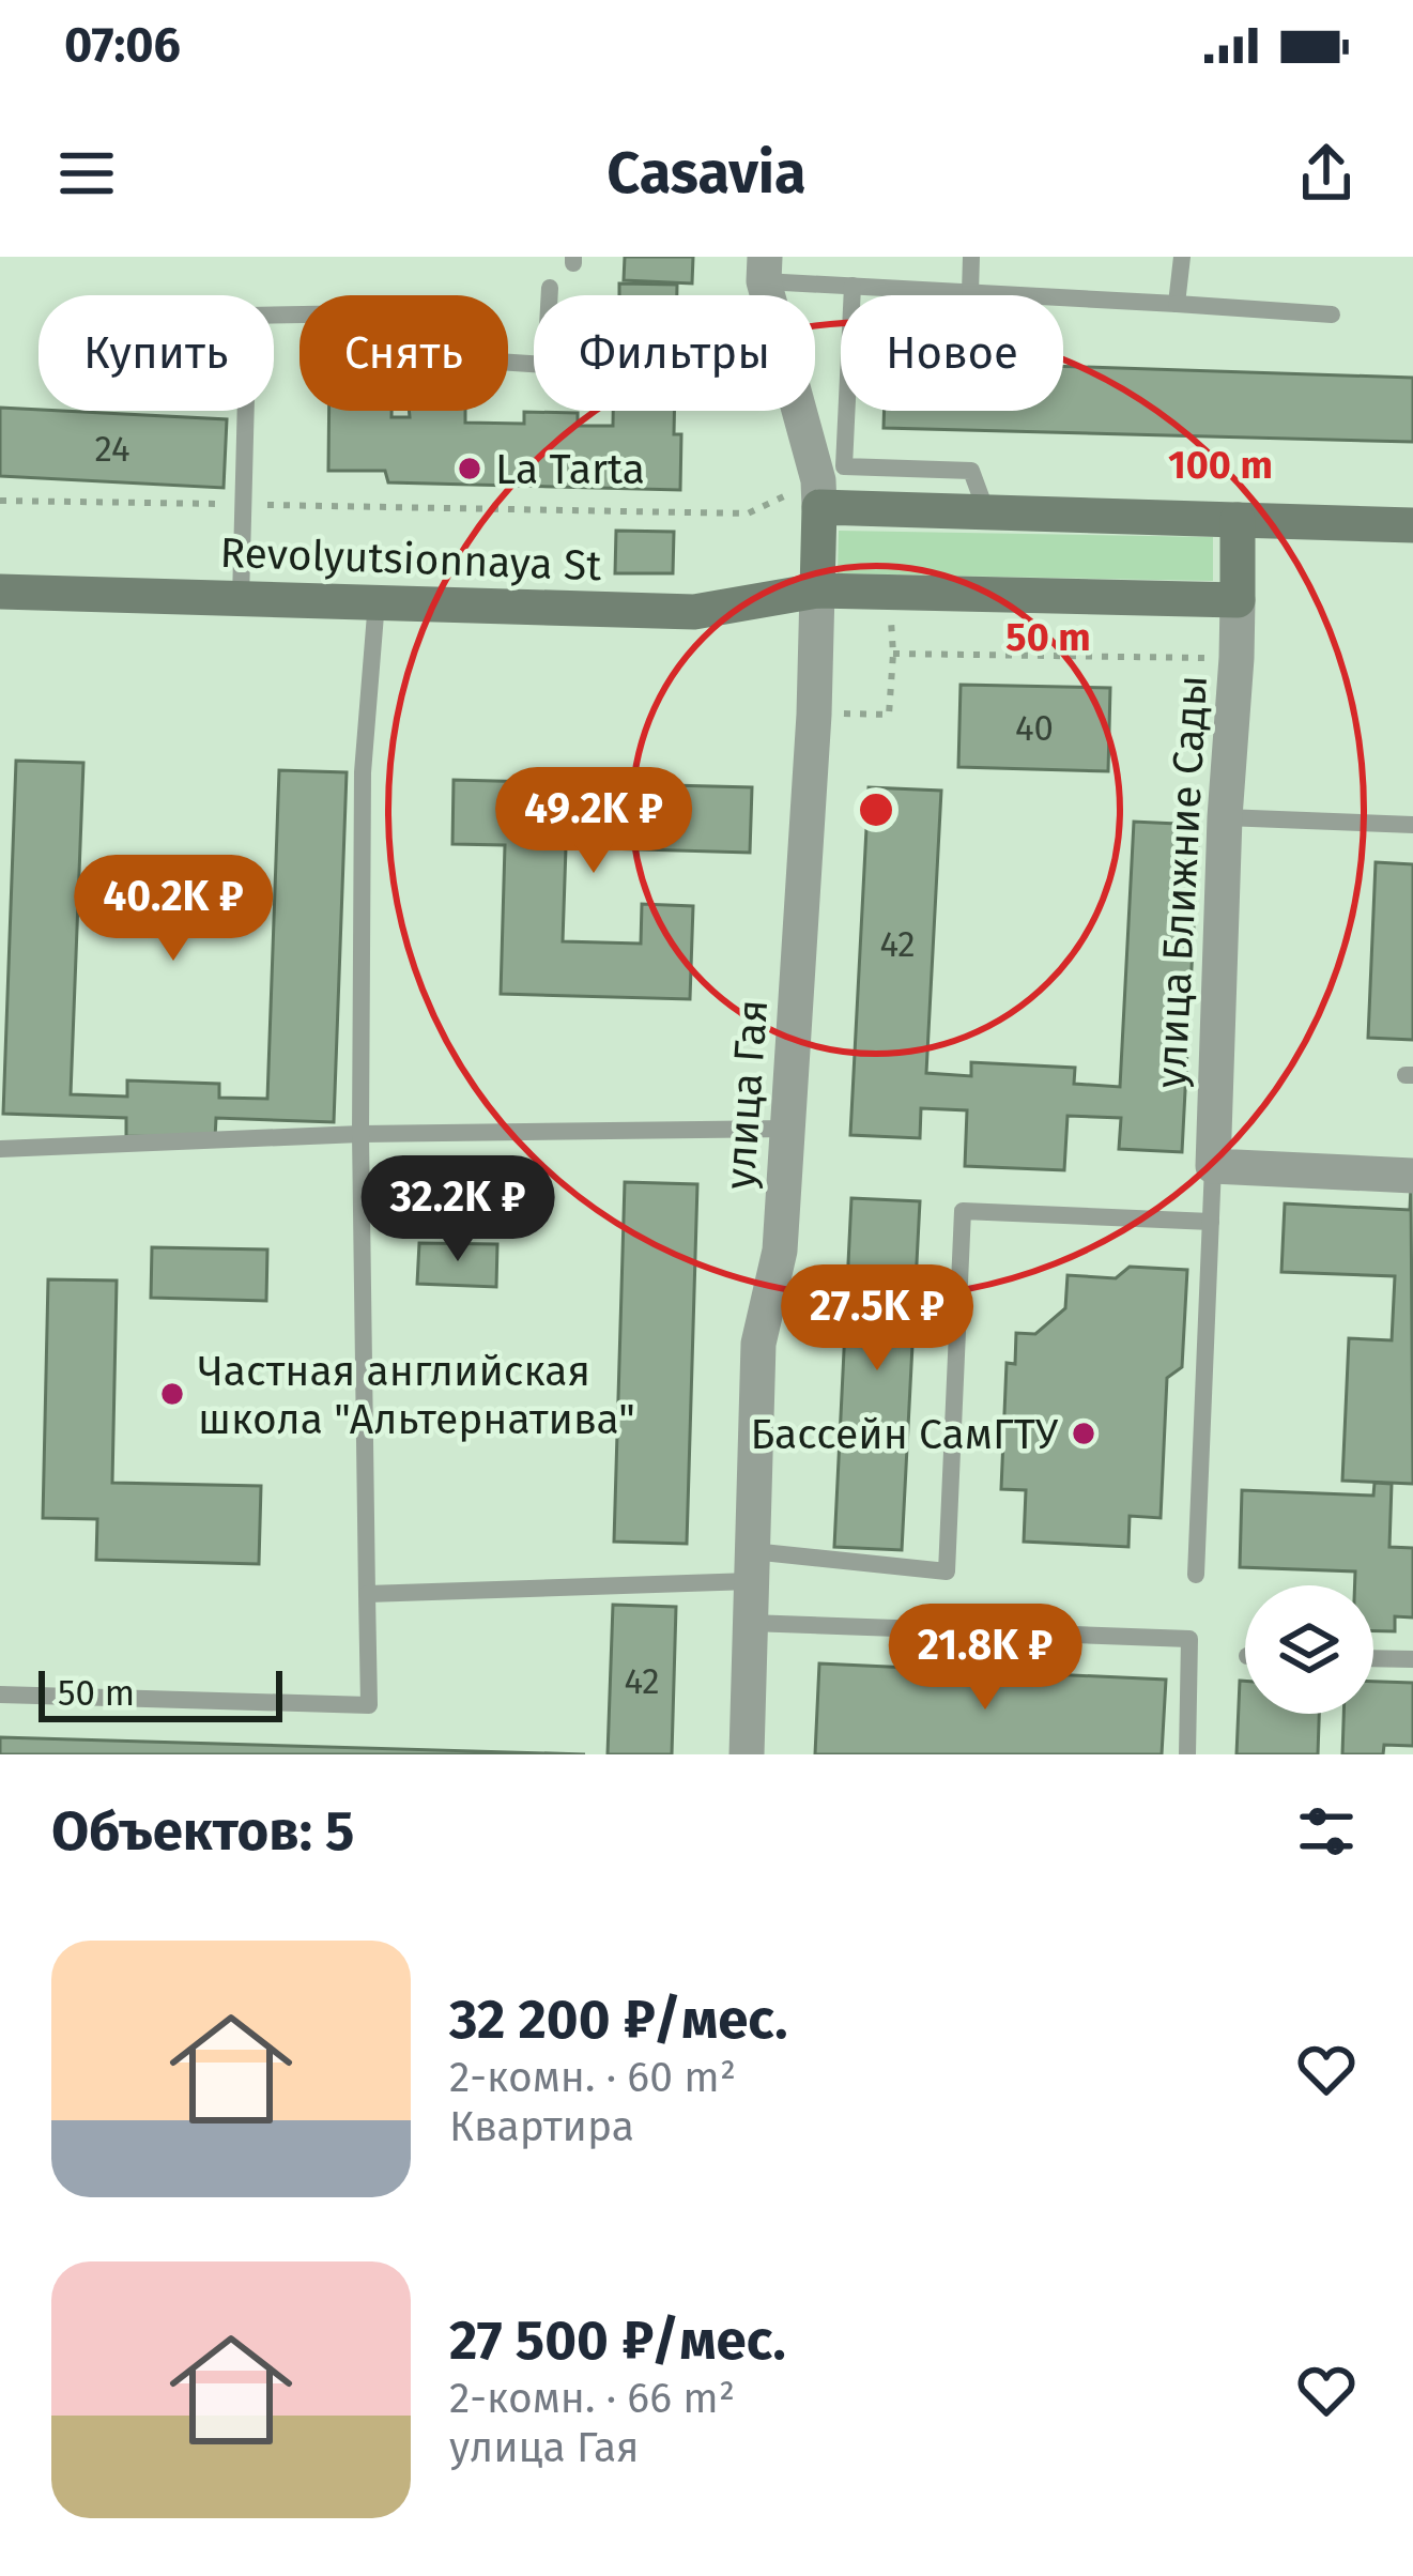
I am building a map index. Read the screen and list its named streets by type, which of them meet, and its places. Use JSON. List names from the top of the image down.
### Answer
{
  "streets": {
    "main road": ["Revolyutsionnaya St"],
    "street": ["улица Ближние Сады", "улица Гая"]
  },
  "crossings": [
    ["Revolyutsionnaya St", "улица Ближние Сады"],
    ["Revolyutsionnaya St", "улица Гая"]
  ],
  "places": ["La Tarta", "Частная английская школа \"Альтернатива\"", "Бассейн СамГТУ"],
  "house_numbers": [
    "24",
    "40",
    "42",
    "42"
  ],
  "scale_bar": "50 m",
  "page": {
    "status": "07:06",
    "header": "Casavia",
    "chip": [
      "Купить",
      "Снять",
      "Фильтры",
      "Новое"
    ],
    "price": [
      "49.2K ₽",
      "40.2K ₽",
      "32.2K ₽",
      "27.5K ₽",
      "21.8K ₽"
    ],
    "scale": "50 m",
    "heading": "Объектов: 5",
    "list": [
      {
        "name": "32 200 ₽/мес.",
        "note": "2-комн. · 60 m² · Квартира"
      },
      {
        "name": "27 500 ₽/мес.",
        "note": "2-комн. · 66 m² · улица Гая"
      }
    ]
  },
  "rings": ["100 m", "50 m"]
}
